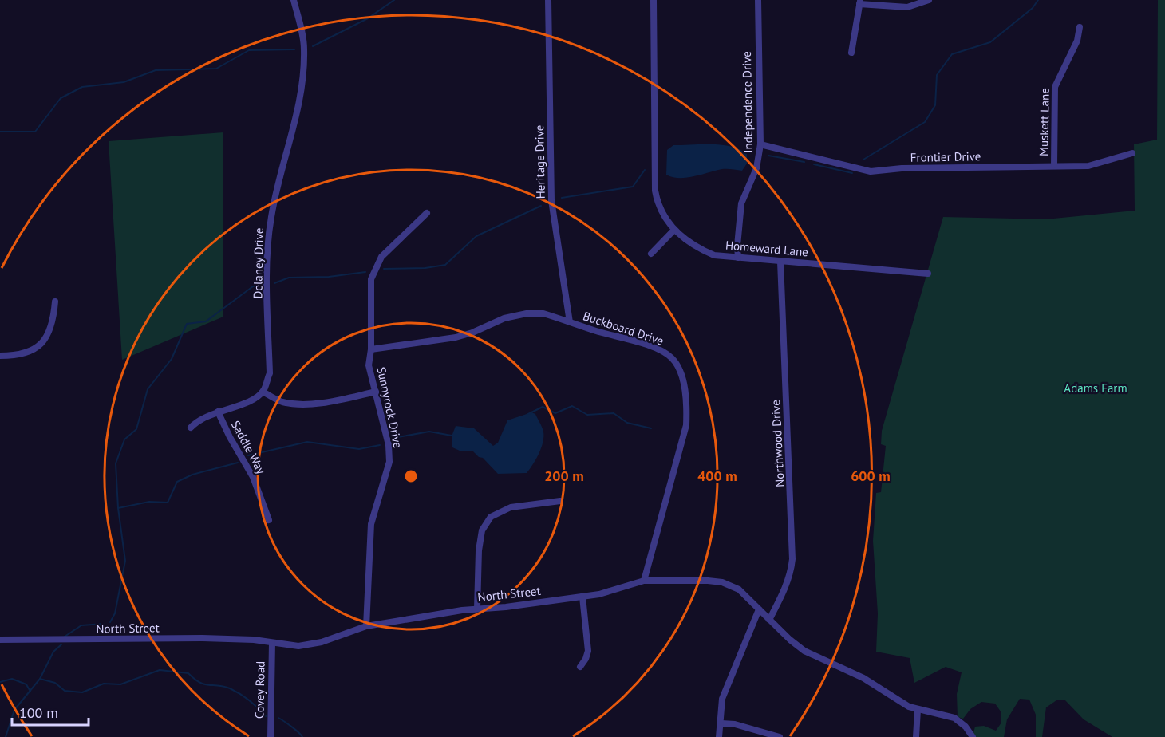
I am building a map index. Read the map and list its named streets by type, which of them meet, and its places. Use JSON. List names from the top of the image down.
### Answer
{
  "streets": {
    "street": [
      "Independence Drive",
      "Muskett Lane",
      "Frontier Drive",
      "Heritage Drive",
      "Homeward Lane",
      "Delaney Drive",
      "Buckboard Drive",
      "Sunnyrock Drive",
      "Northwood Drive",
      "Saddle Way",
      "North Street",
      "Covey Road"
    ]
  },
  "crossings": [
    ["Independence Drive", "Frontier Drive"],
    ["Independence Drive", "Homeward Lane"],
    ["Muskett Lane", "Frontier Drive"],
    ["Heritage Drive", "Buckboard Drive"],
    ["Homeward Lane", "Northwood Drive"],
    ["Buckboard Drive", "Sunnyrock Drive"],
    ["Buckboard Drive", "North Street"],
    ["Sunnyrock Drive", "North Street"],
    ["Northwood Drive", "North Street"],
    ["North Street", "Covey Road"]
  ],
  "parks": ["Adams Farm"],
  "scale_bar": "100 m",
  "rings": ["200 m", "400 m", "600 m"]
}
